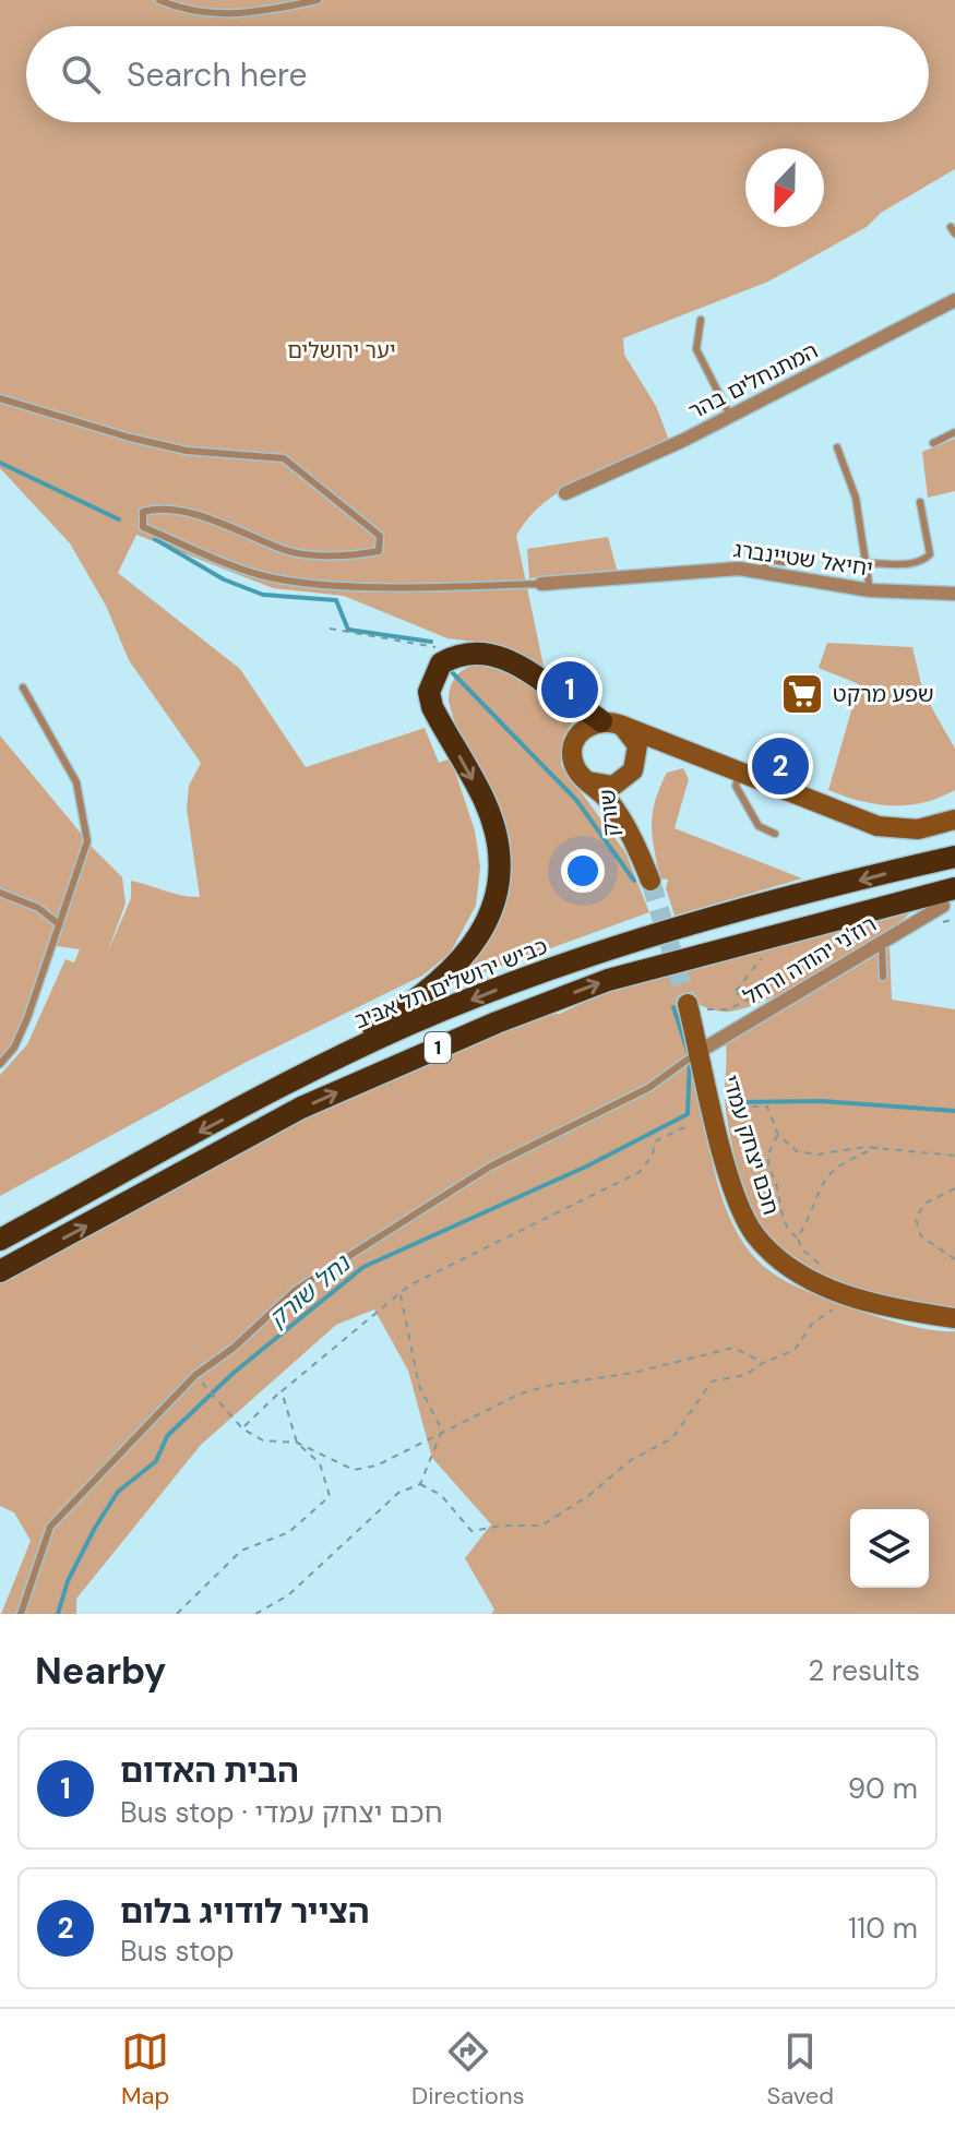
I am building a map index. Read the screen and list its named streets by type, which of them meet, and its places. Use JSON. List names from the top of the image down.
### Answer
{
  "streets": {
    "highway": ["כביש ירושלים תל אביב", "1"],
    "main road": ["שורק", "חכם יצחק עמדי"],
    "street": ["המתנחלים בהר", "יחיאל שטיינברג", "רוז'ני יהודה ורחל"]
  },
  "crossings": [
    ["רוז'ני יהודה ורחל", "1"],
    ["רוז'ני יהודה ורחל", "חכם יצחק עמדי"]
  ],
  "water": ["נחל שורק"],
  "parks": ["יער ירושלים"],
  "places": {
    "supermarket": ["שפע מרקט"]
  },
  "north": "bottom",
  "page": {
    "search": "Search here",
    "pins": ["1", "2"],
    "heading": ["Nearby", "2 results"],
    "list": [
      {
        "mark": "1",
        "name": "הבית האדום",
        "note": "Bus stop · חכם יצחק עמדי",
        "value": "90 m"
      },
      {
        "mark": "2",
        "name": "הצייר לודויג בלום",
        "note": "Bus stop",
        "value": "110 m"
      }
    ],
    "nav": ["Map", "Directions", "Saved"]
  }
}
